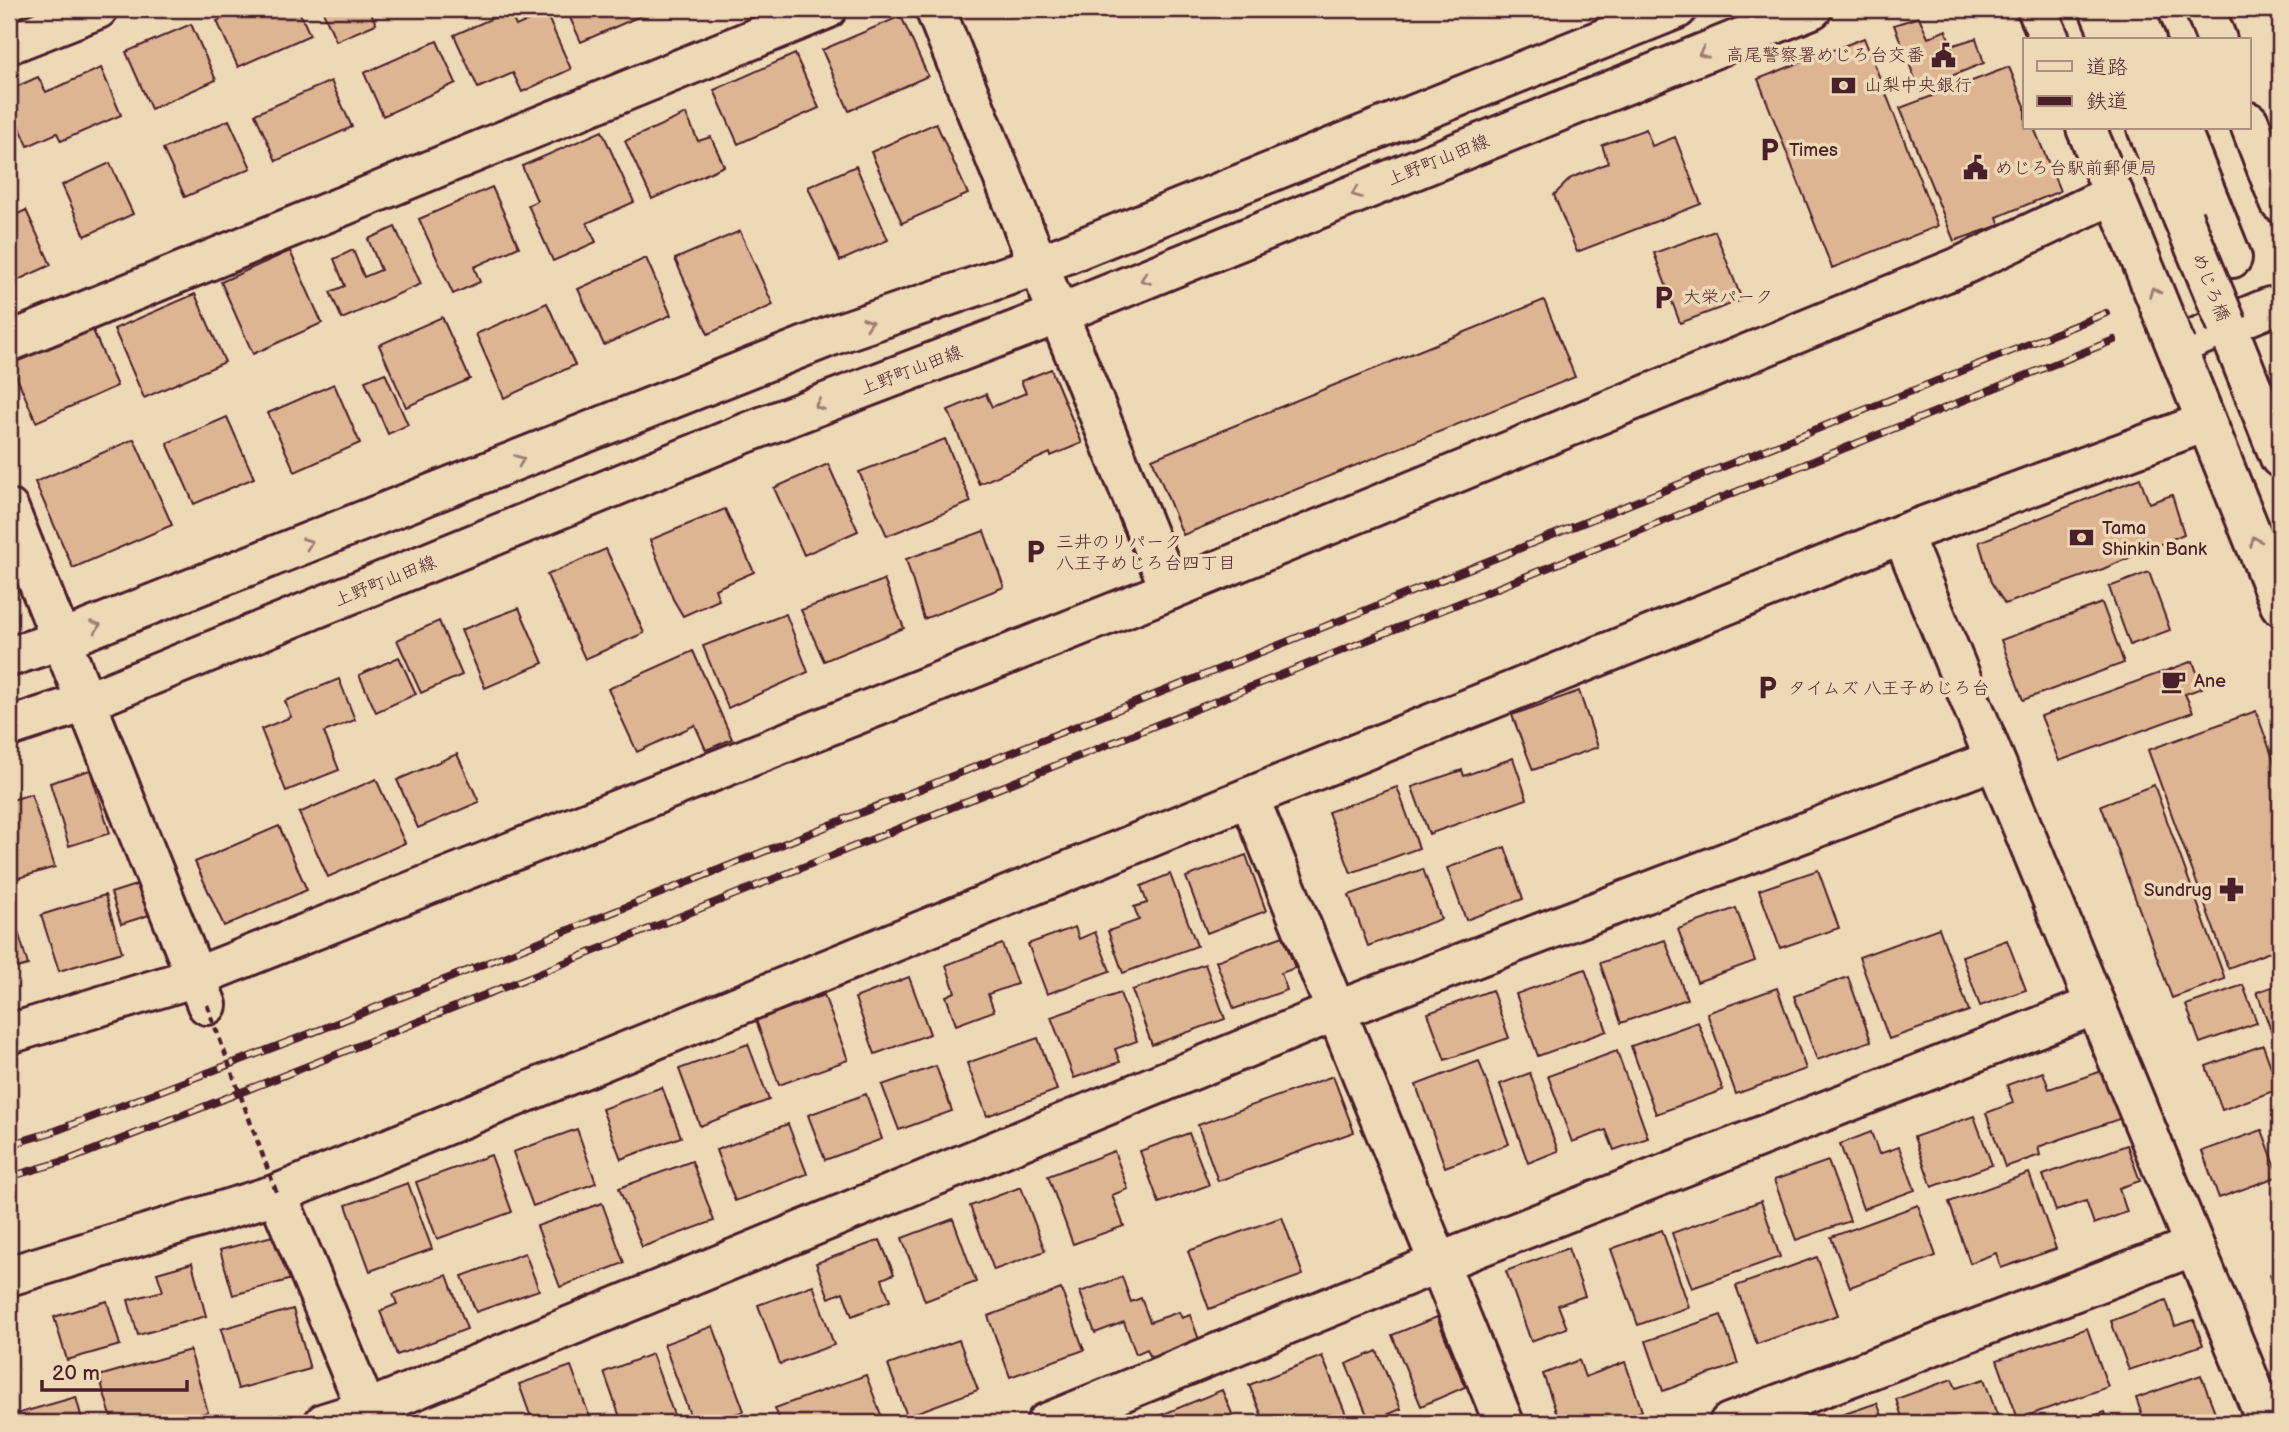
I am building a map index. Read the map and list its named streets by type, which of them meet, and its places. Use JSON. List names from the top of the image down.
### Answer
{
  "streets": {
    "street": ["上野町山田線", "めじろ橋"]
  },
  "places": {
    "public building": ["高尾警察署めじろ台交番", "めじろ台駅前郵便局"],
    "bank": ["山梨中央銀行", "Tama Shinkin Bank"],
    "parking": [
      "Times",
      "大栄パーク",
      "三井のリパーク 八王子めじろ台四丁目",
      "タイムズ 八王子めじろ台"
    ],
    "cafe": ["Ane"],
    "pharmacy": ["Sundrug"]
  },
  "legend": ["道路", "鉄道"],
  "scale_bar": "20 m"
}
